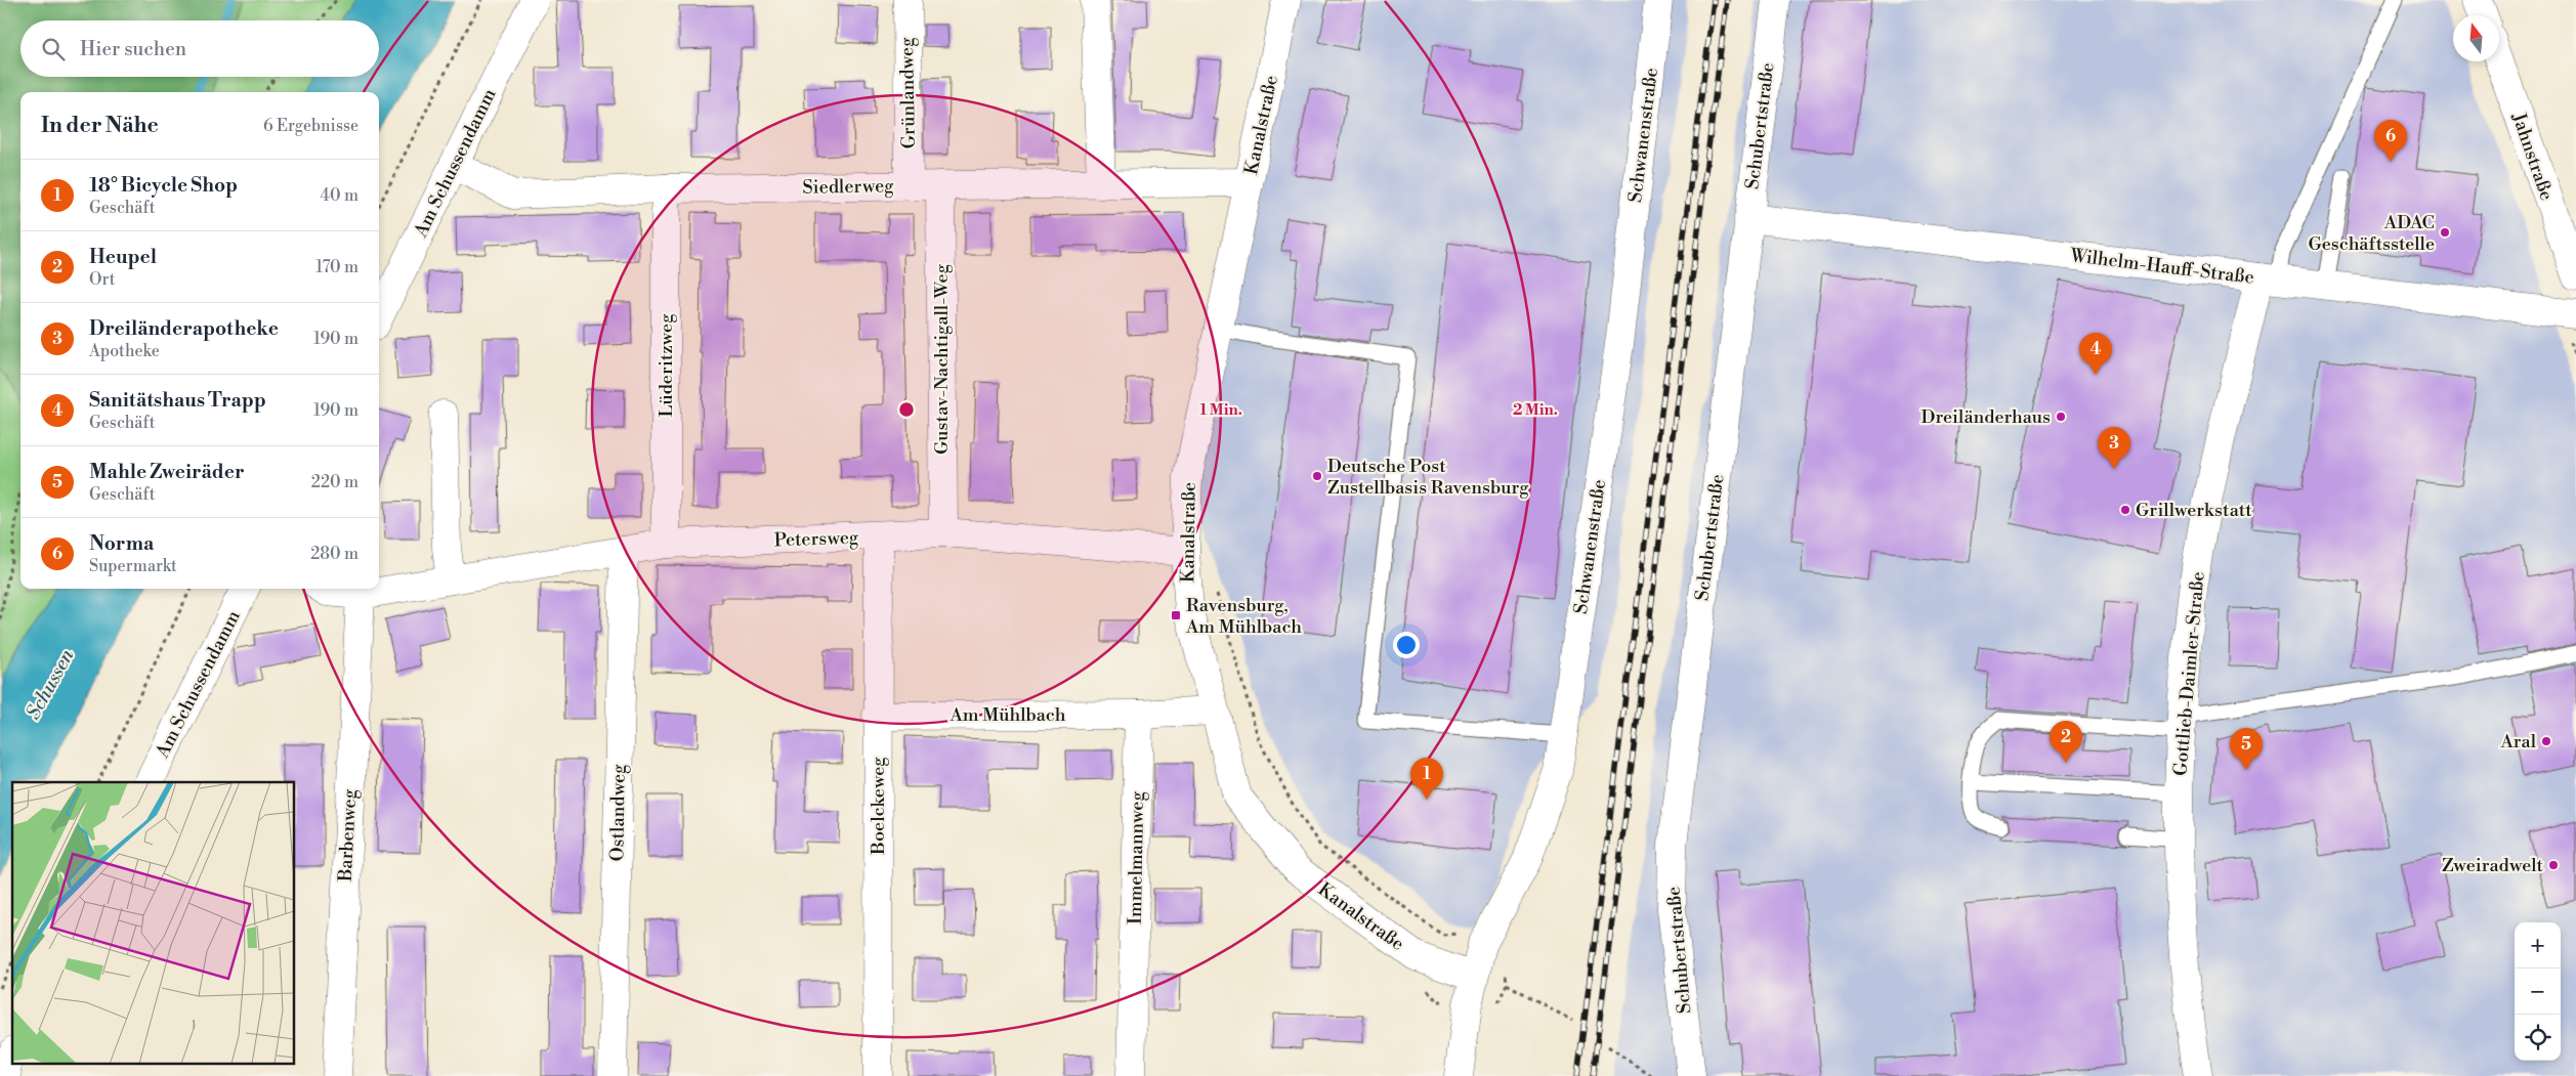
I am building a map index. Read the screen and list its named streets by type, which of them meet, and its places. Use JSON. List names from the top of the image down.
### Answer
{
  "streets": {
    "street": [
      "Grünlandweg",
      "Kanalstraße",
      "Schubertstraße",
      "Schwanenstraße",
      "Jahnstraße",
      "Am Schussendamm",
      "Siedlerweg",
      "Wilhelm-Hauff-Straße",
      "Gustav-Nachtigall-Weg",
      "Lüderitzweg",
      "Petersweg",
      "Gottlieb-Daimler-Straße",
      "Am Mühlbach",
      "Boelckeweg",
      "Ostlandweg",
      "Barbenweg",
      "Immelmannweg"
    ]
  },
  "crossings": [
    ["Grünlandweg", "Siedlerweg"],
    ["Kanalstraße", "Schwanenstraße"],
    ["Kanalstraße", "Siedlerweg"],
    ["Kanalstraße", "Petersweg"],
    ["Schubertstraße", "Wilhelm-Hauff-Straße"],
    ["Am Schussendamm", "Siedlerweg"],
    ["Siedlerweg", "Gustav-Nachtigall-Weg"],
    ["Siedlerweg", "Lüderitzweg"],
    ["Wilhelm-Hauff-Straße", "Gottlieb-Daimler-Straße"],
    ["Gustav-Nachtigall-Weg", "Petersweg"],
    ["Lüderitzweg", "Petersweg"],
    ["Petersweg", "Boelckeweg"],
    ["Petersweg", "Ostlandweg"],
    ["Petersweg", "Barbenweg"],
    ["Am Mühlbach", "Boelckeweg"],
    ["Am Mühlbach", "Immelmannweg"]
  ],
  "water": ["Schussen"],
  "places": {
    "other": [
      "ADAC Geschäftsstelle",
      "Dreiländerhaus",
      "Deutsche Post Zustellbasis Ravensburg",
      "Grillwerkstatt",
      "Aral",
      "Zweiradwelt"
    ],
    "transit": ["Ravensburg, Am Mühlbach"]
  },
  "north": "top",
  "page": {
    "search": "Hier suchen",
    "heading": ["In der Nähe", "6 Ergebnisse"],
    "pins": [
      "6",
      "4",
      "3",
      "2",
      "5",
      "1"
    ],
    "list": [
      {
        "mark": "1",
        "name": "18° Bicycle Shop",
        "note": "Geschäft",
        "value": "40 m"
      },
      {
        "mark": "2",
        "name": "Heupel",
        "note": "Ort",
        "value": "170 m"
      },
      {
        "mark": "3",
        "name": "Dreiländerapotheke",
        "note": "Apotheke",
        "value": "190 m"
      },
      {
        "mark": "4",
        "name": "Sanitätshaus Trapp",
        "note": "Geschäft",
        "value": "190 m"
      },
      {
        "mark": "5",
        "name": "Mahle Zweiräder",
        "note": "Geschäft",
        "value": "220 m"
      },
      {
        "mark": "6",
        "name": "Norma",
        "note": "Supermarkt",
        "value": "280 m"
      }
    ],
    "map_buttons": ["+", "−"]
  },
  "rings": ["1 Min.", "2 Min."]
}
